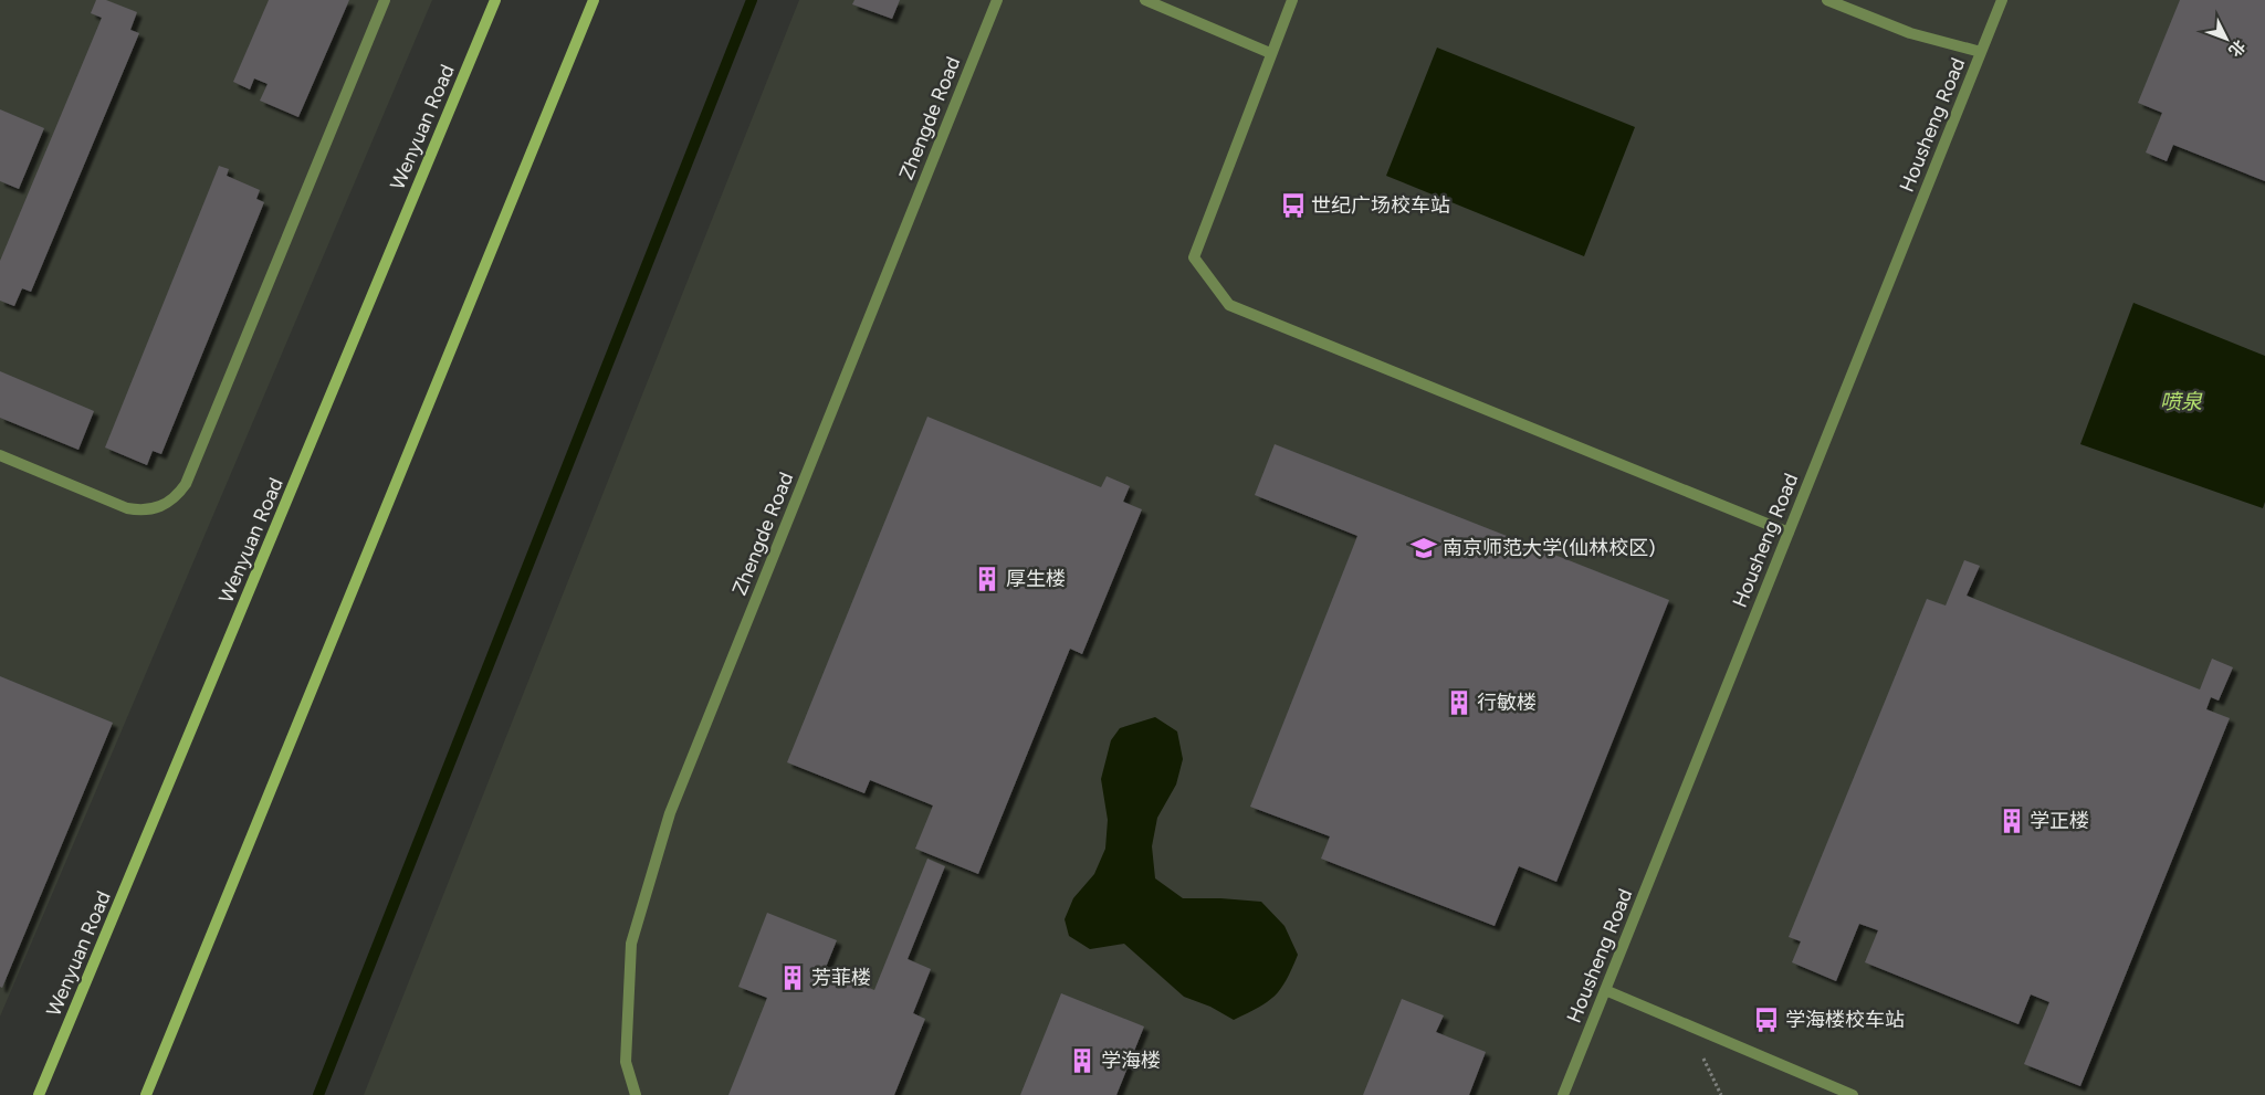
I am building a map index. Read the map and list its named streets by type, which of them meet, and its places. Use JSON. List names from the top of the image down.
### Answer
{
  "streets": {
    "main road": ["Wenyuan Road"],
    "street": ["Zhengde Road", "Housheng Road"]
  },
  "water": ["喷泉"],
  "places": {
    "bus stop": ["世纪广场校车站", "学海楼校车站"],
    "school or university": ["南京师范大学(仙林校区)"],
    "building": [
      "厚生楼",
      "行敏楼",
      "学正楼",
      "芳菲楼",
      "学海楼"
    ]
  },
  "north": "bottom right"
}
